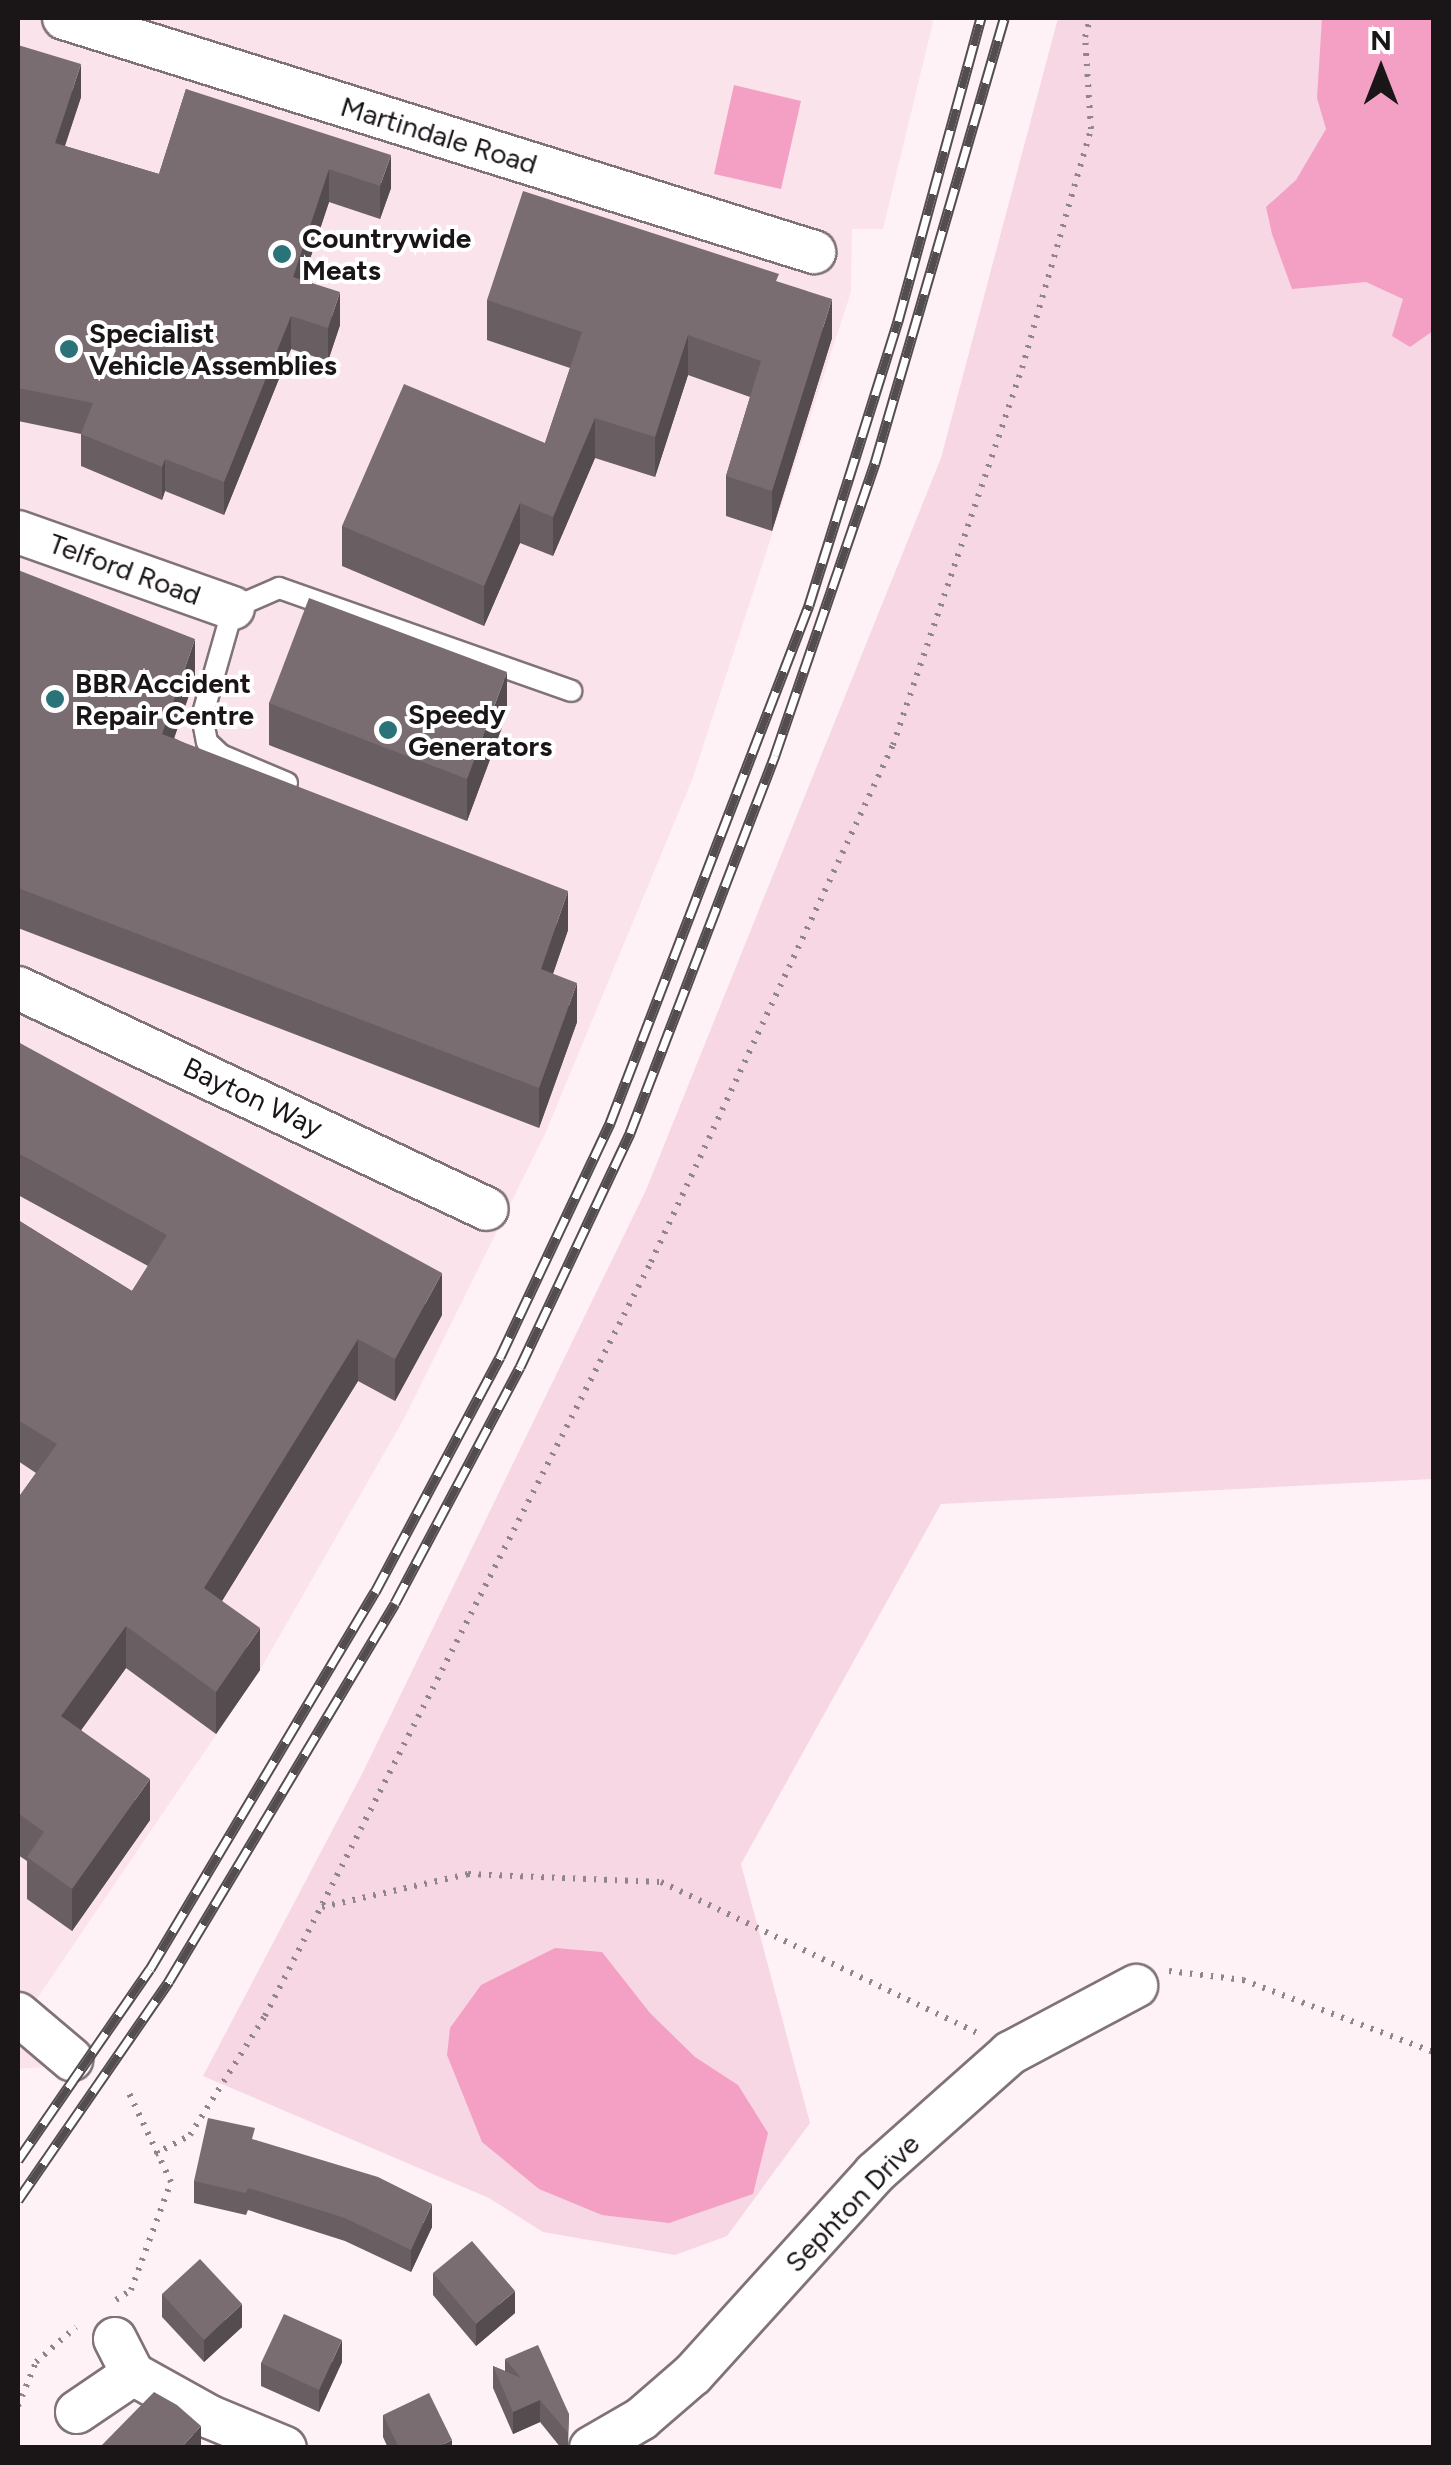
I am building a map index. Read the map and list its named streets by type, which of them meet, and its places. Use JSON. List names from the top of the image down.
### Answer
{
  "streets": {
    "street": [
      "Martindale Road",
      "Telford Road",
      "Bayton Way",
      "Sephton Drive"
    ]
  },
  "places": [
    "Countrywide Meats",
    "Specialist Vehicle Assemblies",
    "BBR Accident Repair Centre",
    "Speedy Generators"
  ],
  "north": "top"
}
